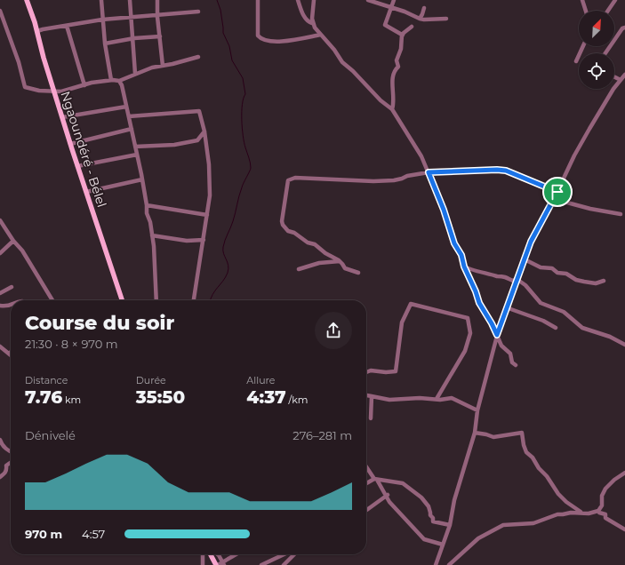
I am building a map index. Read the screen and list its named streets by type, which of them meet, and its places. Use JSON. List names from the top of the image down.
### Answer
{
  "streets": {
    "main road": ["Ngaoundéré - Bélel"]
  },
  "north": "top right",
  "page": {
    "heading": ["Course du soir", "21:30 · 8 × 970 m"],
    "stats": [
      ["Distance", "7.76 km"],
      ["Durée", "35:50"],
      ["Allure", "4:37 /km"]
    ],
    "chart": ["Dénivelé", "276–281 m"],
    "list": [
      {
        "name": "970 m",
        "note": "4:57"
      }
    ]
  }
}
